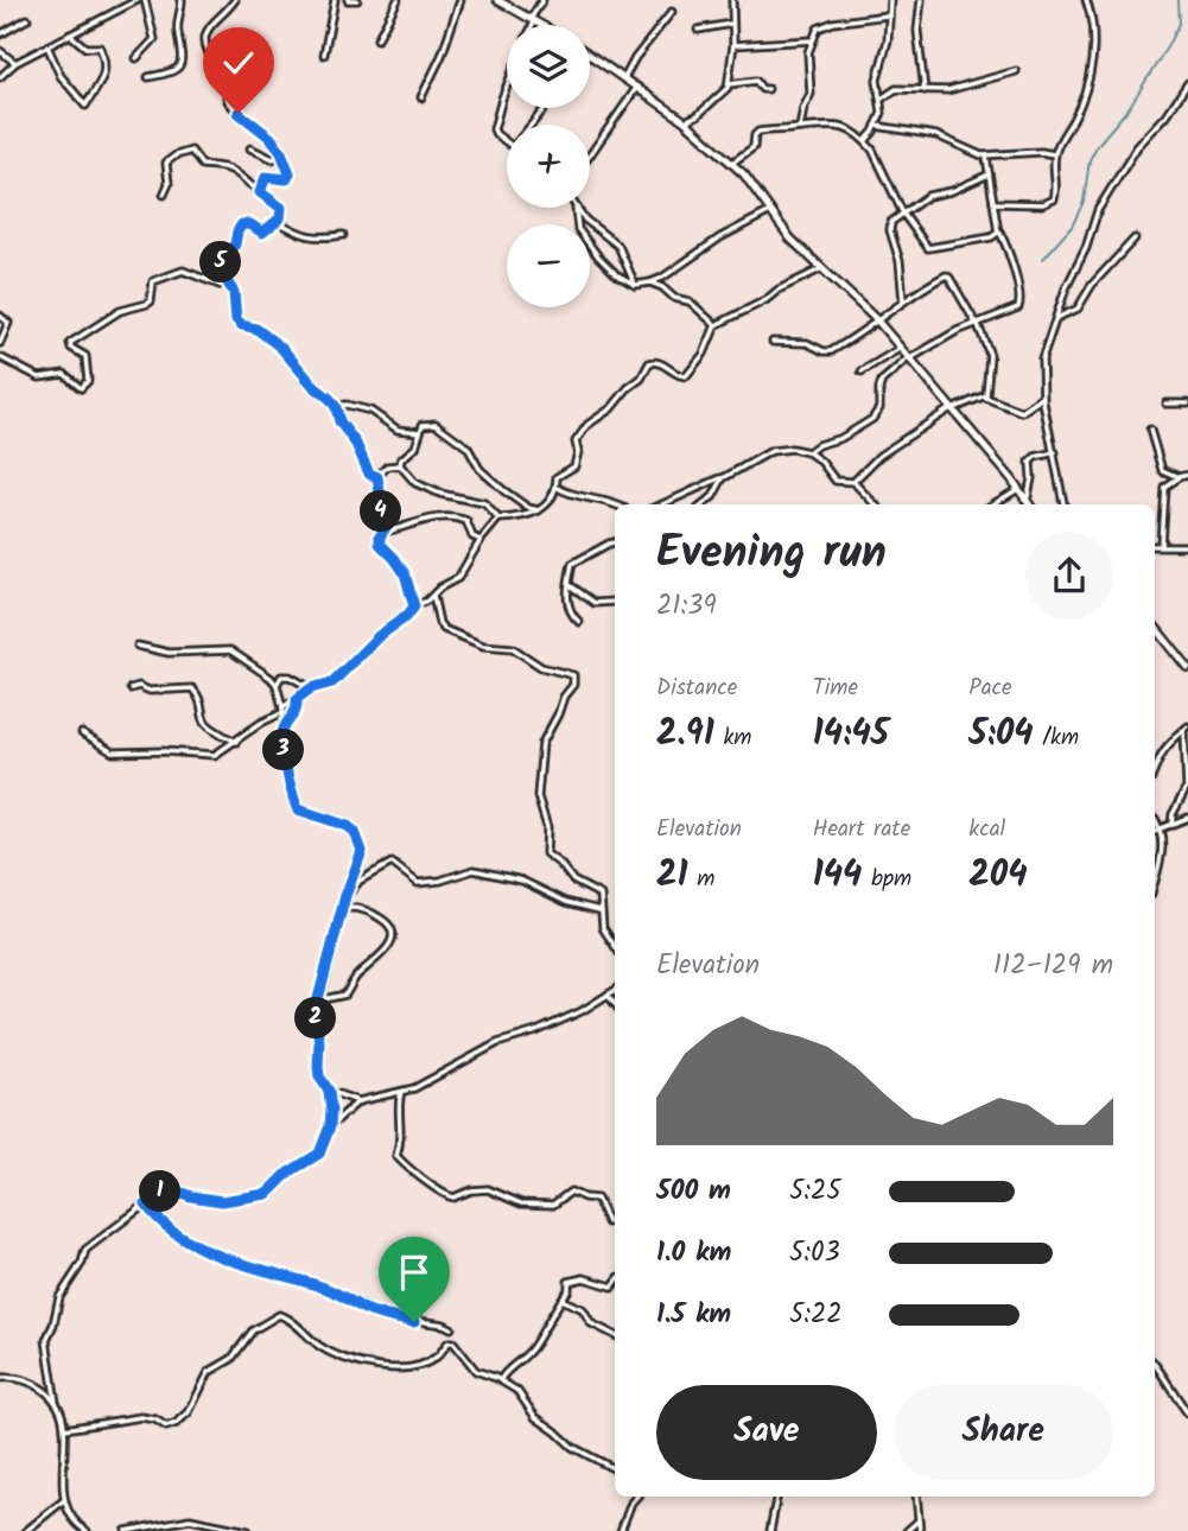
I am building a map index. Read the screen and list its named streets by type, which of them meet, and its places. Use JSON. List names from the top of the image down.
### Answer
{
  "page": {
    "map_buttons": ["+", "−"],
    "pins": [
      "5",
      "4",
      "3",
      "2",
      "1"
    ],
    "heading": ["Evening run", "21:39"],
    "stats": [
      ["Distance", "2.91 km"],
      ["Time", "14:45"],
      ["Pace", "5:04 /km"],
      ["Elevation", "21 m"],
      ["Heart rate", "144 bpm"],
      ["kcal", "204"]
    ],
    "chart": ["Elevation", "112–129 m"],
    "list": [
      {
        "name": "500 m",
        "note": "5:25"
      },
      {
        "name": "1.0 km",
        "note": "5:03"
      },
      {
        "name": "1.5 km",
        "note": "5:22"
      }
    ],
    "buttons": ["Save", "Share"]
  }
}
